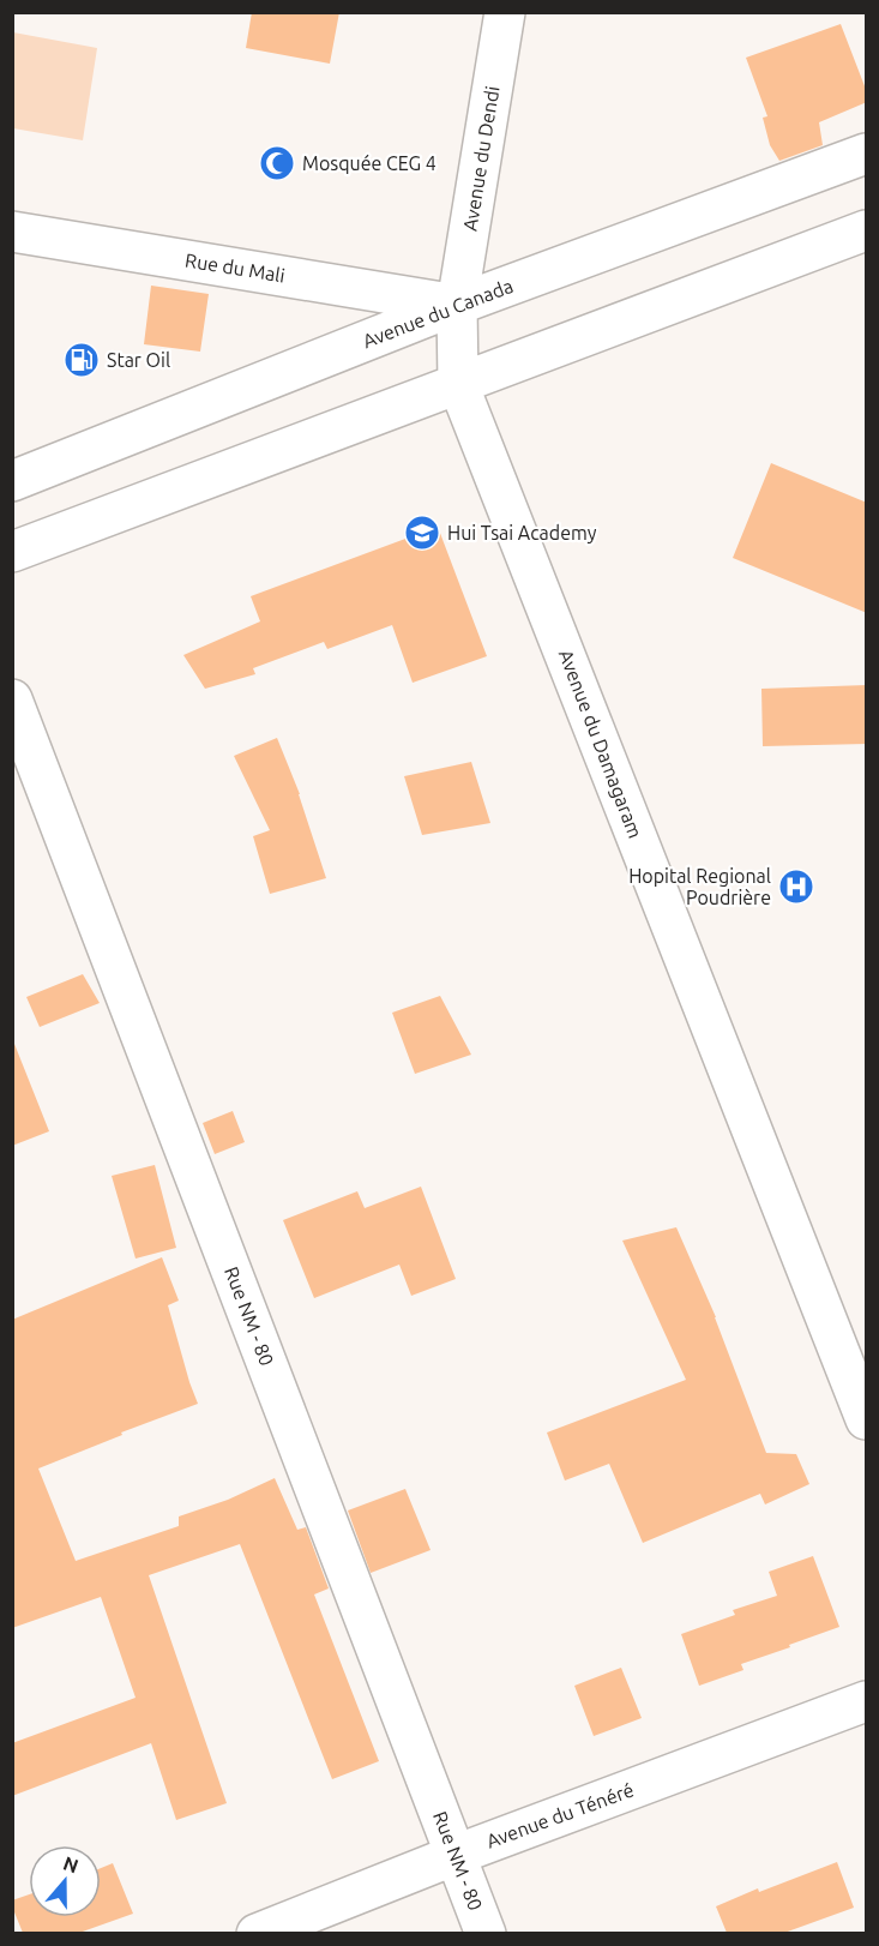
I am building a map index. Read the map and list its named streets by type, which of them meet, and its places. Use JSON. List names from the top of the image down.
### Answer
{
  "streets": {
    "street": [
      "Avenue du Dendi",
      "Rue du Mali",
      "Avenue du Canada",
      "Avenue du Damagaram",
      "Rue NM - 80",
      "Avenue du Ténéré"
    ]
  },
  "crossings": [
    ["Avenue du Dendi", "Rue du Mali"],
    ["Avenue du Dendi", "Avenue du Canada"],
    ["Avenue du Dendi", "Avenue du Damagaram"],
    ["Rue du Mali", "Avenue du Canada"],
    ["Rue du Mali", "Avenue du Damagaram"],
    ["Avenue du Canada", "Avenue du Damagaram"],
    ["Rue NM - 80", "Avenue du Ténéré"]
  ],
  "places": {
    "mosque": ["Mosquée CEG 4"],
    "fuel station": ["Star Oil"],
    "school or university": ["Hui Tsai Academy"],
    "hospital": ["Hopital Regional Poudrière"]
  },
  "north": "top"
}
